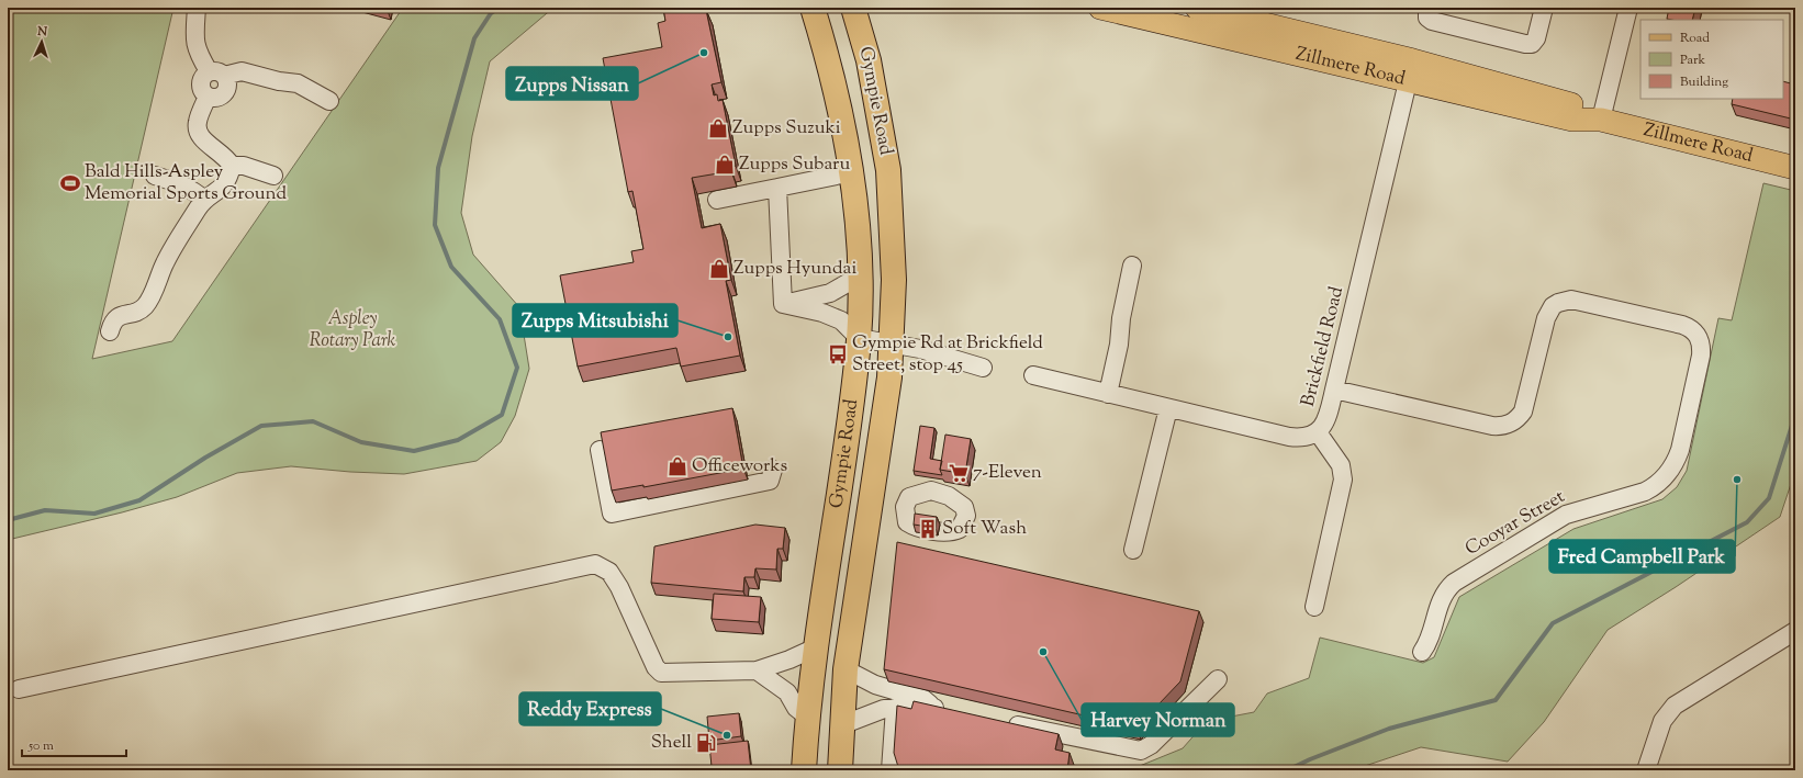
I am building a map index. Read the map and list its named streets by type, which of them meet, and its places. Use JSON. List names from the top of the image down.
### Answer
{
  "streets": {
    "highway": ["Gympie Road"],
    "main road": ["Zillmere Road"],
    "street": ["Brickfield Road", "Cooyar Street"]
  },
  "crossings": [
    ["Zillmere Road", "Brickfield Road"],
    ["Brickfield Road", "Cooyar Street"]
  ],
  "parks": ["Aspley Rotary Park"],
  "places": {
    "other": [
      "Zupps Nissan",
      "Zupps Mitsubishi",
      "Fred Campbell Park",
      "Harvey Norman",
      "Reddy Express"
    ],
    "shop": [
      "Zupps Suzuki",
      "Zupps Subaru",
      "Zupps Hyundai",
      "Officeworks"
    ],
    "sports": ["Bald Hills-Aspley Memorial Sports Ground"],
    "bus stop": ["Gympie Rd at Brickfield Street, stop 45"],
    "supermarket": ["7-Eleven"],
    "building": ["Soft Wash"],
    "fuel station": ["Shell"]
  },
  "legend": ["Road", "Park", "Building"],
  "scale_bar": "50 m",
  "north": "top"
}
